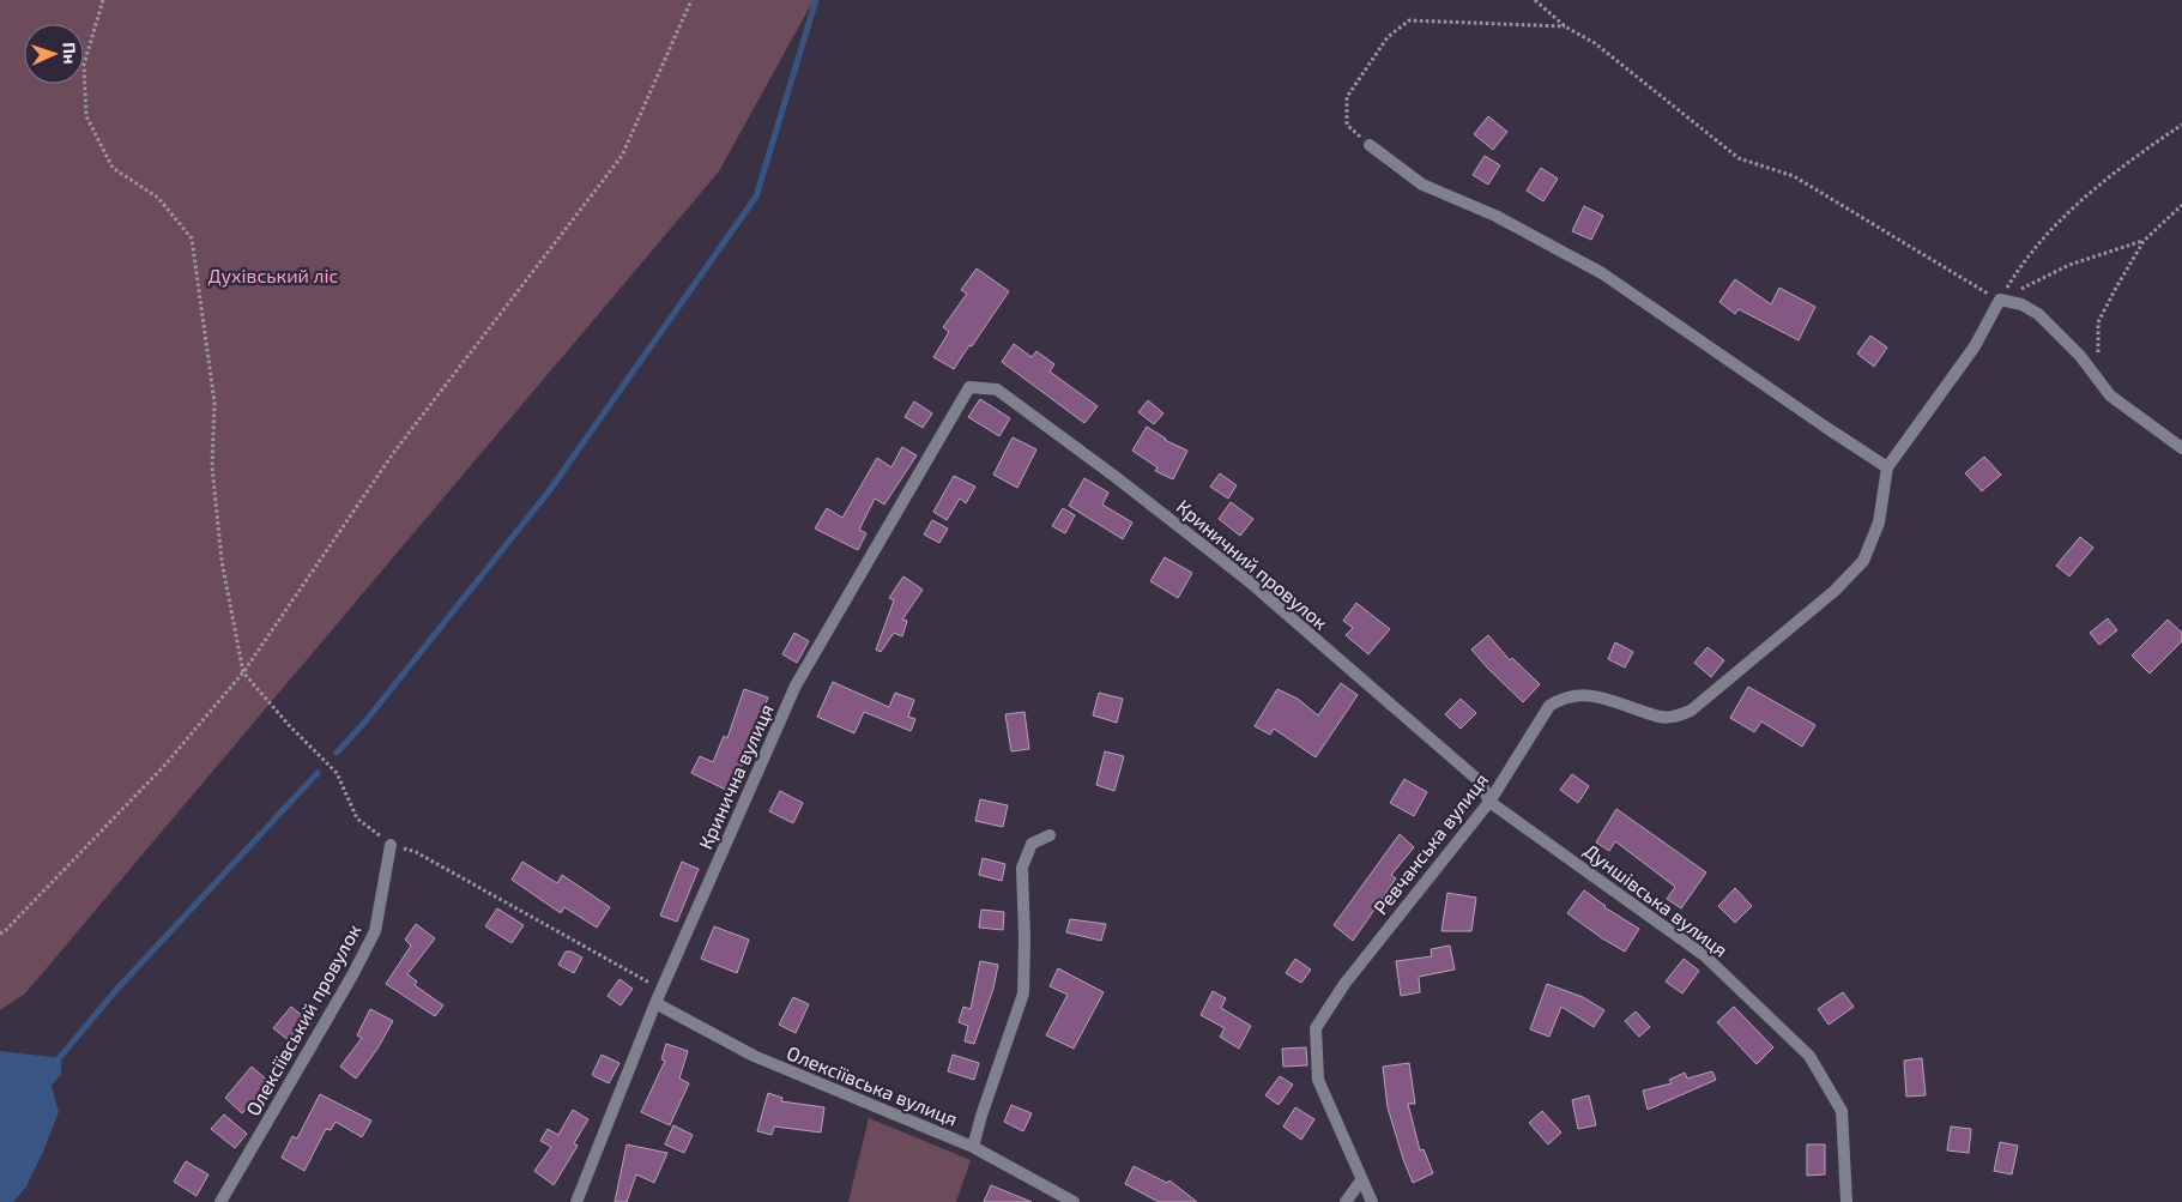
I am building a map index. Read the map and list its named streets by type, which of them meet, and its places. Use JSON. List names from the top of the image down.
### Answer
{
  "streets": {
    "street": [
      "Криничний провулок",
      "Кринична вулиця",
      "Ревчанська вулиця",
      "Дуншівська вулиця",
      "Олексіївський провулок",
      "Олексіївська вулиця"
    ]
  },
  "crossings": [
    ["Криничний провулок", "Кринична вулиця"],
    ["Криничний провулок", "Ревчанська вулиця"],
    ["Криничний провулок", "Дуншівська вулиця"],
    ["Кринична вулиця", "Олексіївська вулиця"],
    ["Ревчанська вулиця", "Дуншівська вулиця"]
  ],
  "parks": ["Духівський ліс"],
  "north": "right"
}
